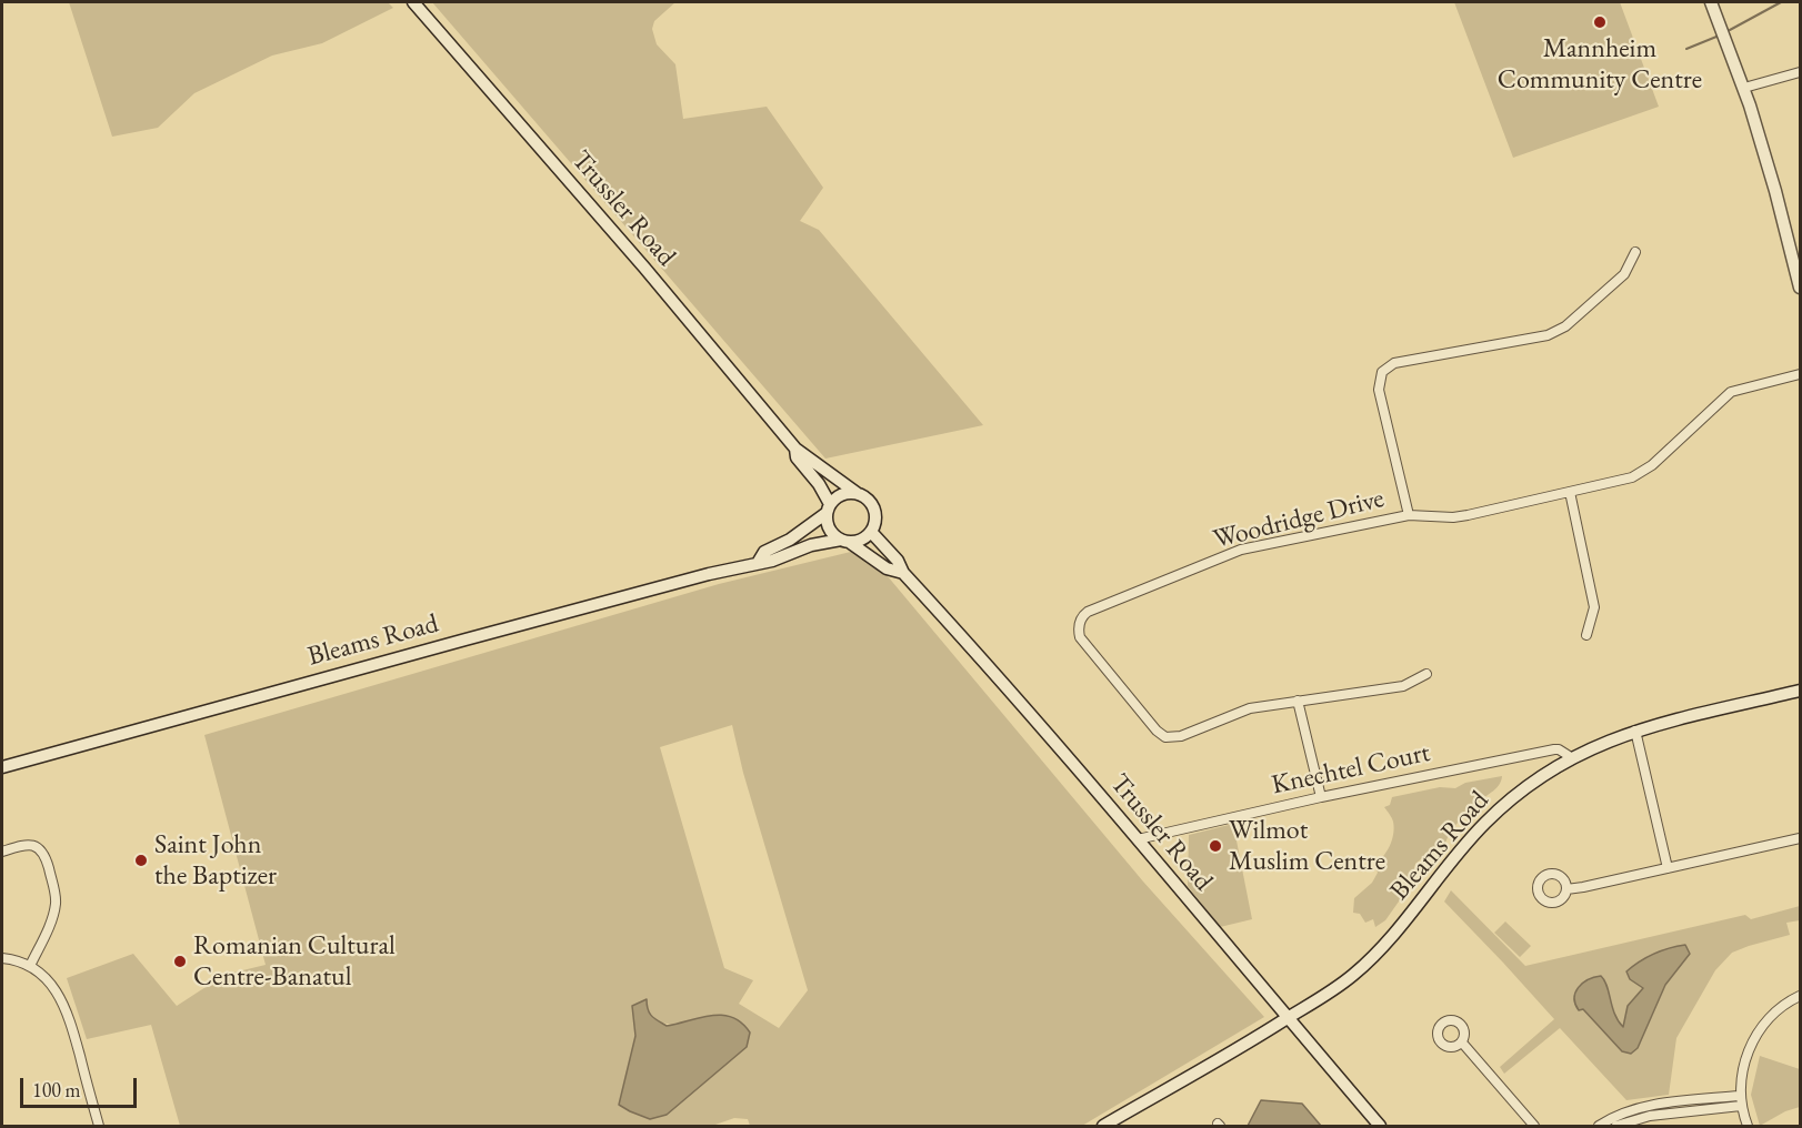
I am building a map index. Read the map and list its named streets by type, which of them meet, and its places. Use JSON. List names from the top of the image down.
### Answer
{
  "streets": {
    "main road": ["Trussler Road", "Bleams Road"],
    "street": ["Woodridge Drive", "Knechtel Court"]
  },
  "crossings": [
    ["Trussler Road", "Bleams Road"],
    ["Trussler Road", "Knechtel Court"],
    ["Bleams Road", "Knechtel Court"]
  ],
  "places": [
    "Mannheim Community Centre",
    "Wilmot Muslim Centre",
    "Saint John the Baptizer",
    "Romanian Cultural Centre-Banatul"
  ],
  "scale_bar": "100 m"
}
